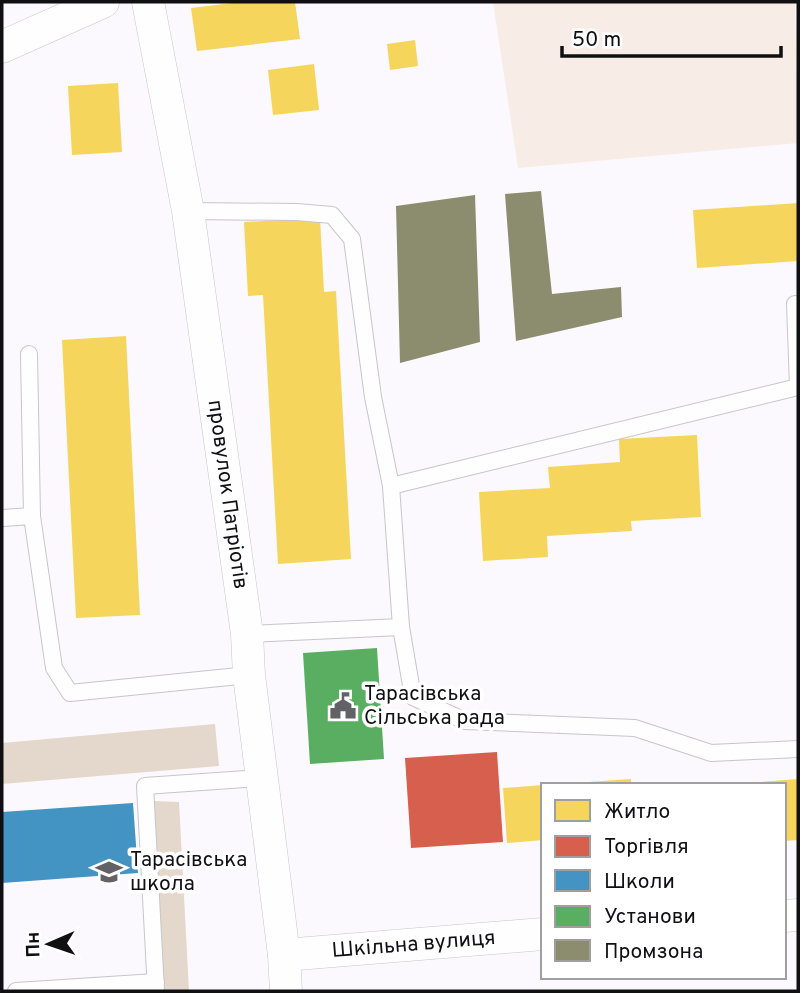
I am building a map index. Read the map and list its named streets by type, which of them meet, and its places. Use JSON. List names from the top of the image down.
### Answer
{
  "streets": {
    "street": ["провулок Патріотів", "Шкільна вулиця"]
  },
  "crossings": [
    ["провулок Патріотів", "Шкільна вулиця"]
  ],
  "places": {
    "public building": ["Тарасівська Сільська рада"],
    "school or university": ["Тарасівська школа"]
  },
  "legend": [
    "Житло",
    "Торгівля",
    "Школи",
    "Установи",
    "Промзона"
  ],
  "scale_bar": "50 m",
  "north": "left"
}
